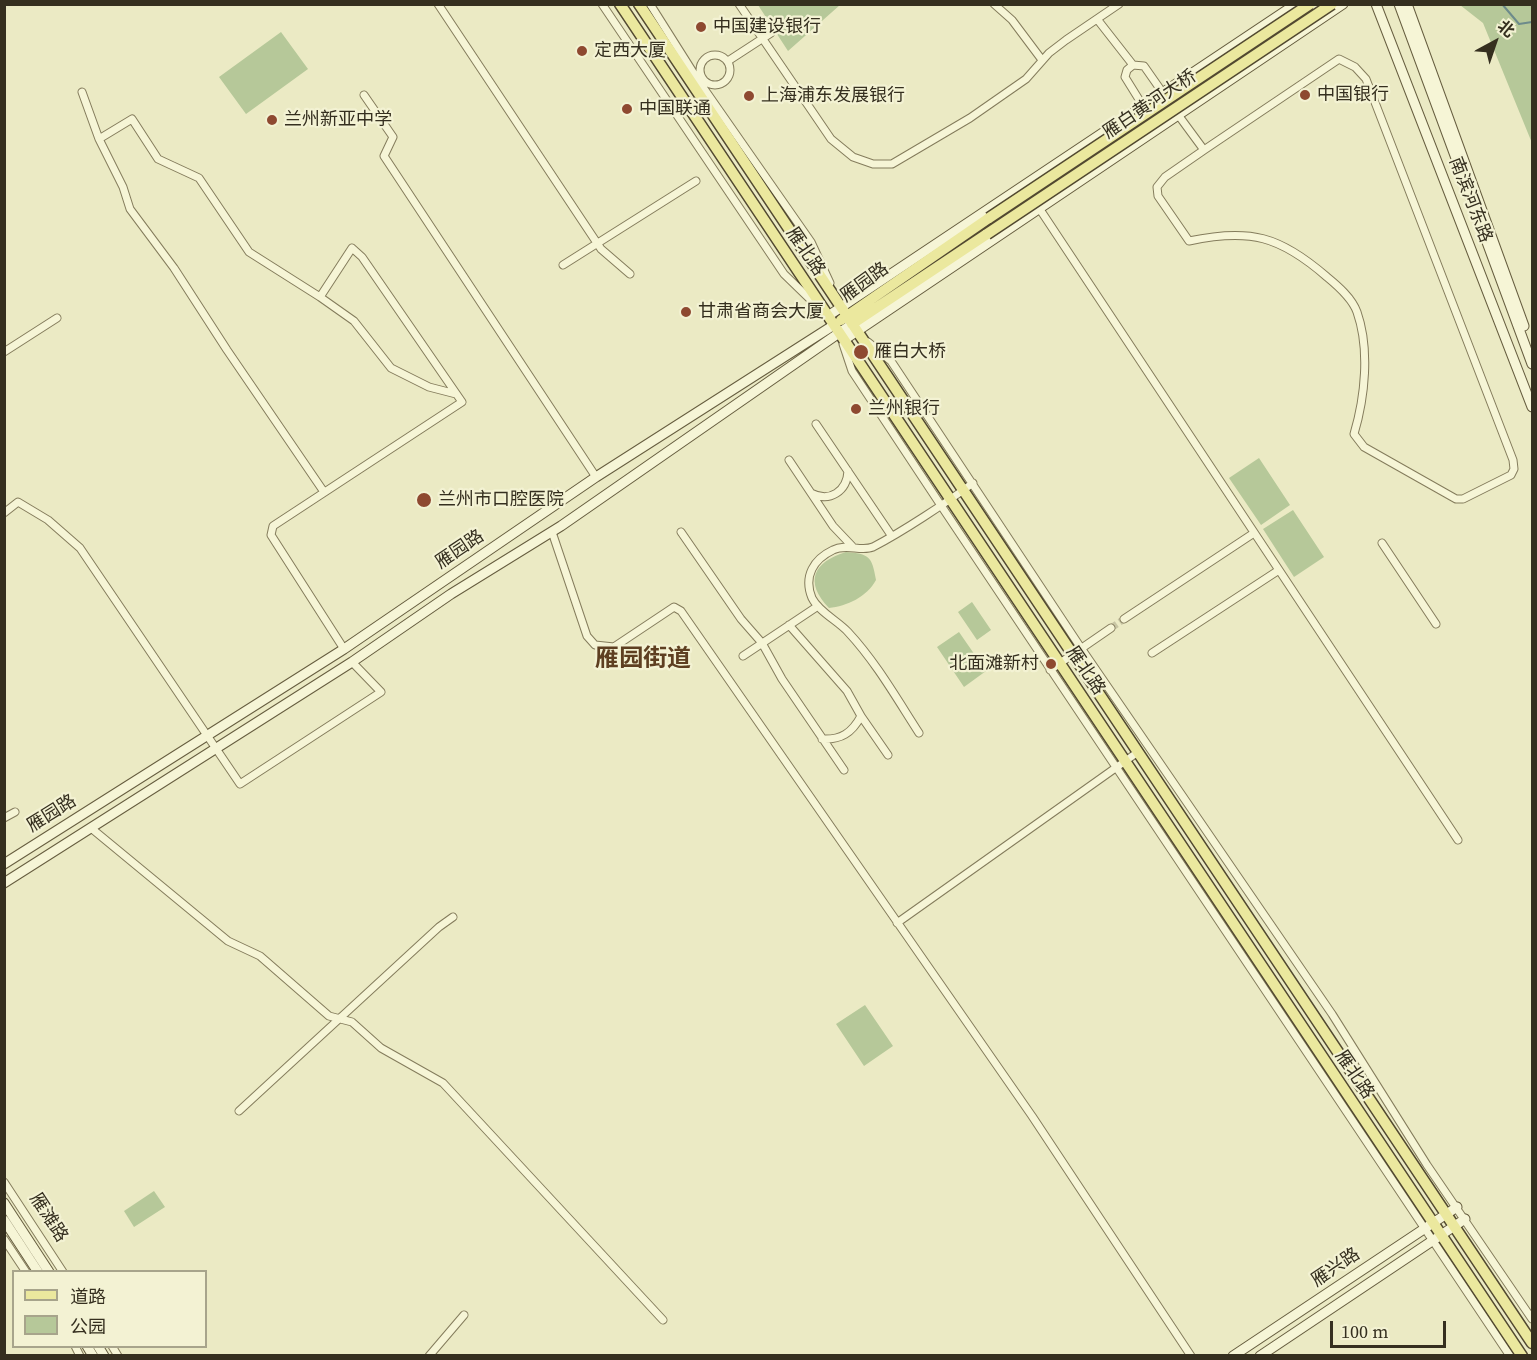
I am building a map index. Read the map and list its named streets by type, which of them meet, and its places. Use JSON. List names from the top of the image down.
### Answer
{
  "streets": {
    "main road": [
      "雁白黄河大桥",
      "南滨河东路",
      "雁北路",
      "雁园路",
      "雁滩路",
      "雁兴路"
    ]
  },
  "crossings": [
    ["雁白黄河大桥", "雁园路"],
    ["雁北路", "雁园路"],
    ["雁北路", "雁兴路"]
  ],
  "districts": ["雁园街道"],
  "places": [
    "中国建设银行",
    "定西大厦",
    "中国银行",
    "上海浦东发展银行",
    "中国联通",
    "兰州新亚中学",
    "甘肃省商会大厦",
    "雁白大桥",
    "兰州银行",
    "兰州市口腔医院",
    "北面滩新村"
  ],
  "legend": ["道路", "公园"],
  "scale_bar": "100 m",
  "north": "top right"
}
